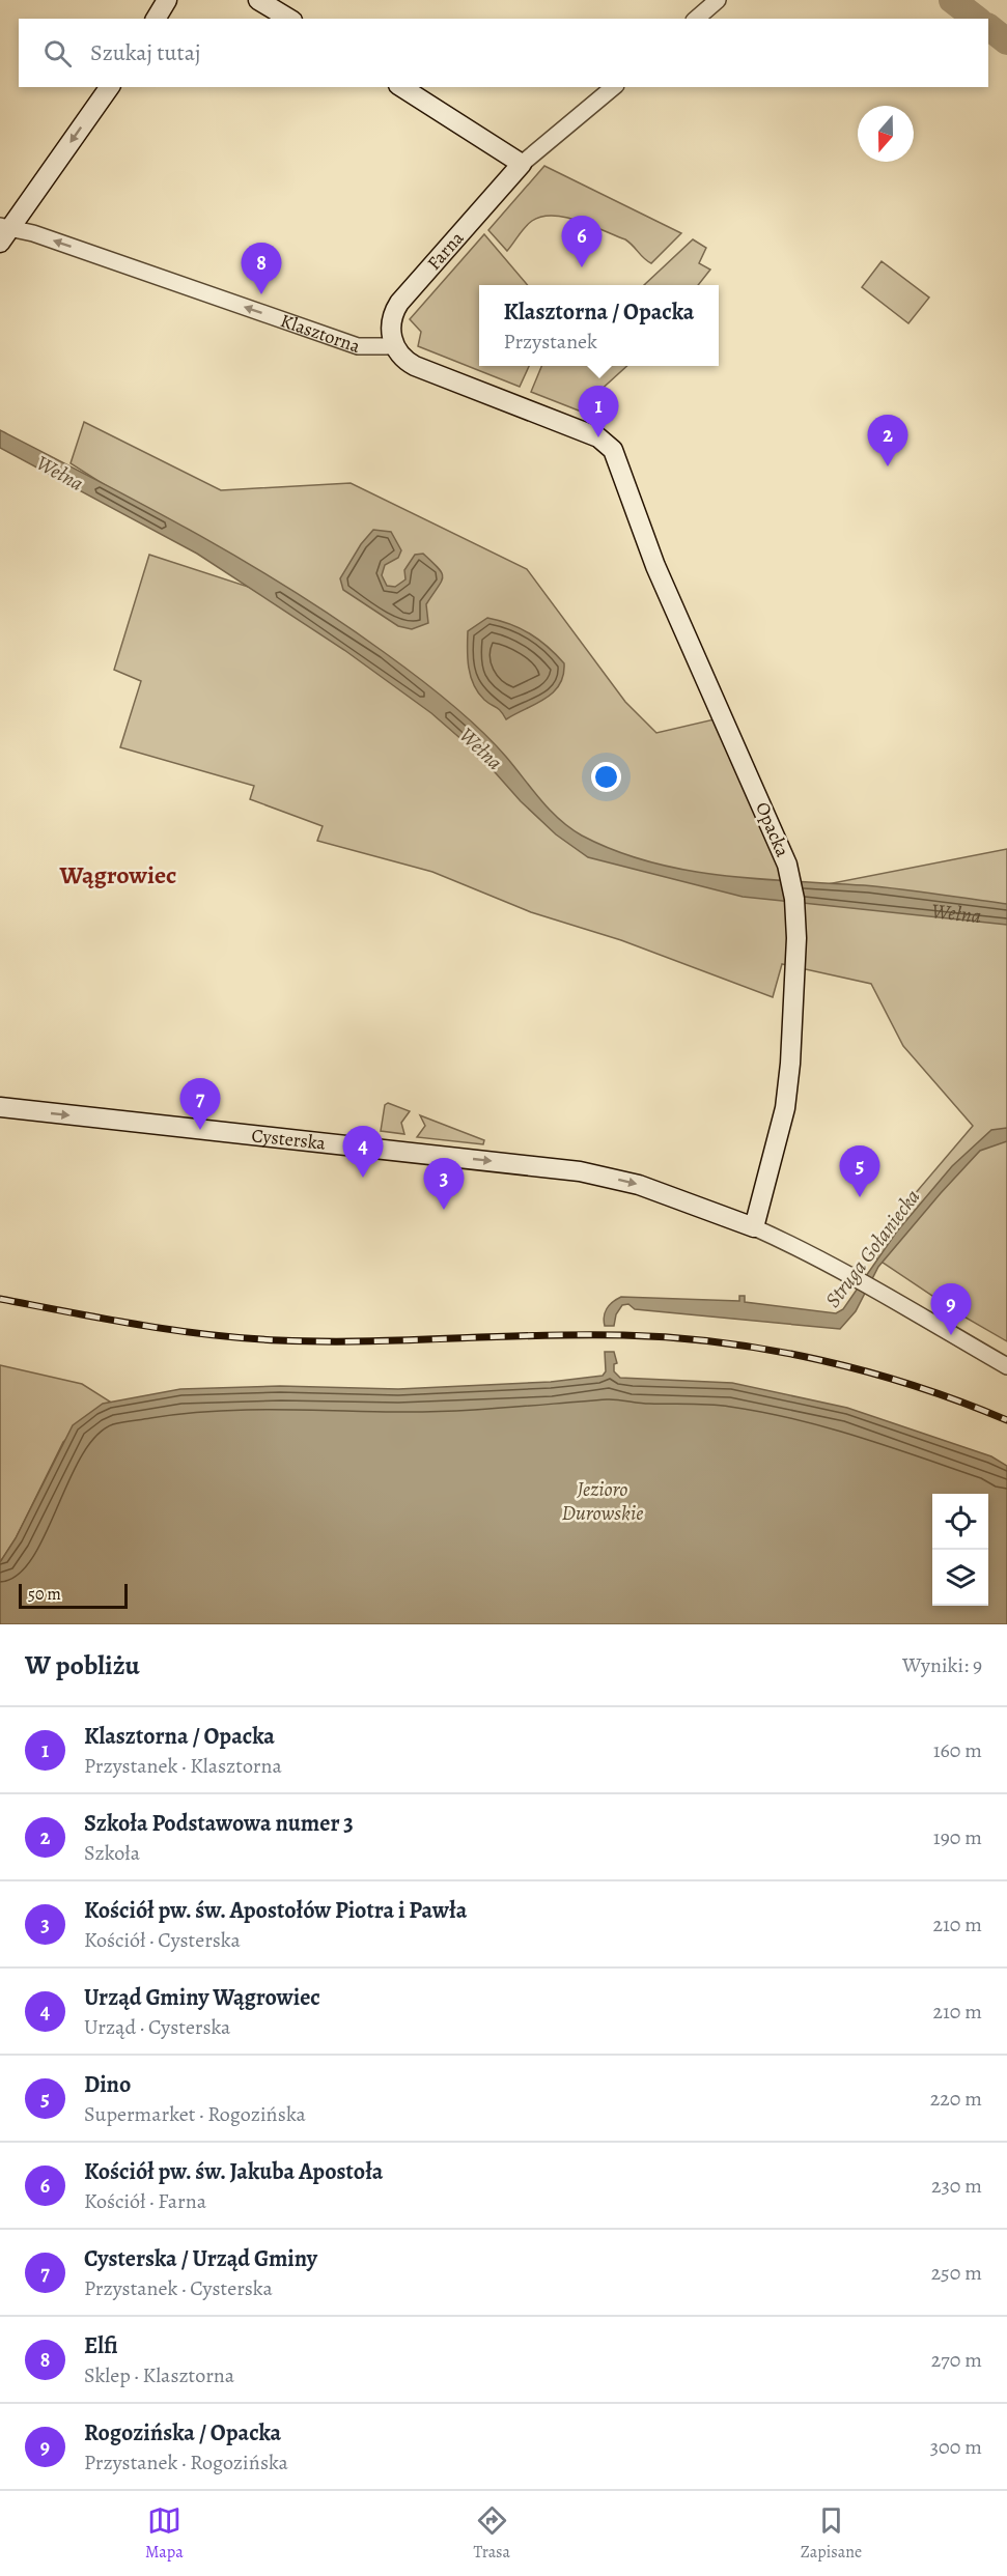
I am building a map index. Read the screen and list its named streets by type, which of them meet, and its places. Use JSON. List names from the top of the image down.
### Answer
{
  "streets": {
    "main road": ["Farna", "Opacka", "Cysterska"],
    "street": ["Klasztorna"]
  },
  "crossings": [
    ["Farna", "Klasztorna"],
    ["Farna", "Opacka"],
    ["Klasztorna", "Opacka"],
    ["Opacka", "Cysterska"]
  ],
  "one_way": ["Klasztorna", "Cysterska"],
  "districts": ["Wągrowiec"],
  "water": ["Wełna", "Struga Gołaniecka", "Jezioro Durowskie"],
  "scale_bar": "50 m",
  "north": "bottom",
  "page": {
    "search": "Szukaj tutaj",
    "pins": [
      "6",
      "8",
      "1",
      "2",
      "7",
      "4",
      "5",
      "3",
      "9"
    ],
    "popup": ["Klasztorna / Opacka", "Przystanek"],
    "scale": "50 m",
    "heading": ["W pobliżu", "Wyniki: 9"],
    "list": [
      {
        "mark": "1",
        "name": "Klasztorna / Opacka",
        "note": "Przystanek · Klasztorna",
        "value": "160 m"
      },
      {
        "mark": "2",
        "name": "Szkoła Podstawowa numer 3",
        "note": "Szkoła",
        "value": "190 m"
      },
      {
        "mark": "3",
        "name": "Kościół pw. św. Apostołów Piotra i Pawła",
        "note": "Kościół · Cysterska",
        "value": "210 m"
      },
      {
        "mark": "4",
        "name": "Urząd Gminy Wągrowiec",
        "note": "Urząd · Cysterska",
        "value": "210 m"
      },
      {
        "mark": "5",
        "name": "Dino",
        "note": "Supermarket · Rogozińska",
        "value": "220 m"
      },
      {
        "mark": "6",
        "name": "Kościół pw. św. Jakuba Apostoła",
        "note": "Kościół · Farna",
        "value": "230 m"
      },
      {
        "mark": "7",
        "name": "Cysterska / Urząd Gminy",
        "note": "Przystanek · Cysterska",
        "value": "250 m"
      },
      {
        "mark": "8",
        "name": "Elfi",
        "note": "Sklep · Klasztorna",
        "value": "270 m"
      },
      {
        "mark": "9",
        "name": "Rogozińska / Opacka",
        "note": "Przystanek · Rogozińska",
        "value": "300 m"
      }
    ],
    "nav": ["Mapa", "Trasa", "Zapisane"]
  }
}
